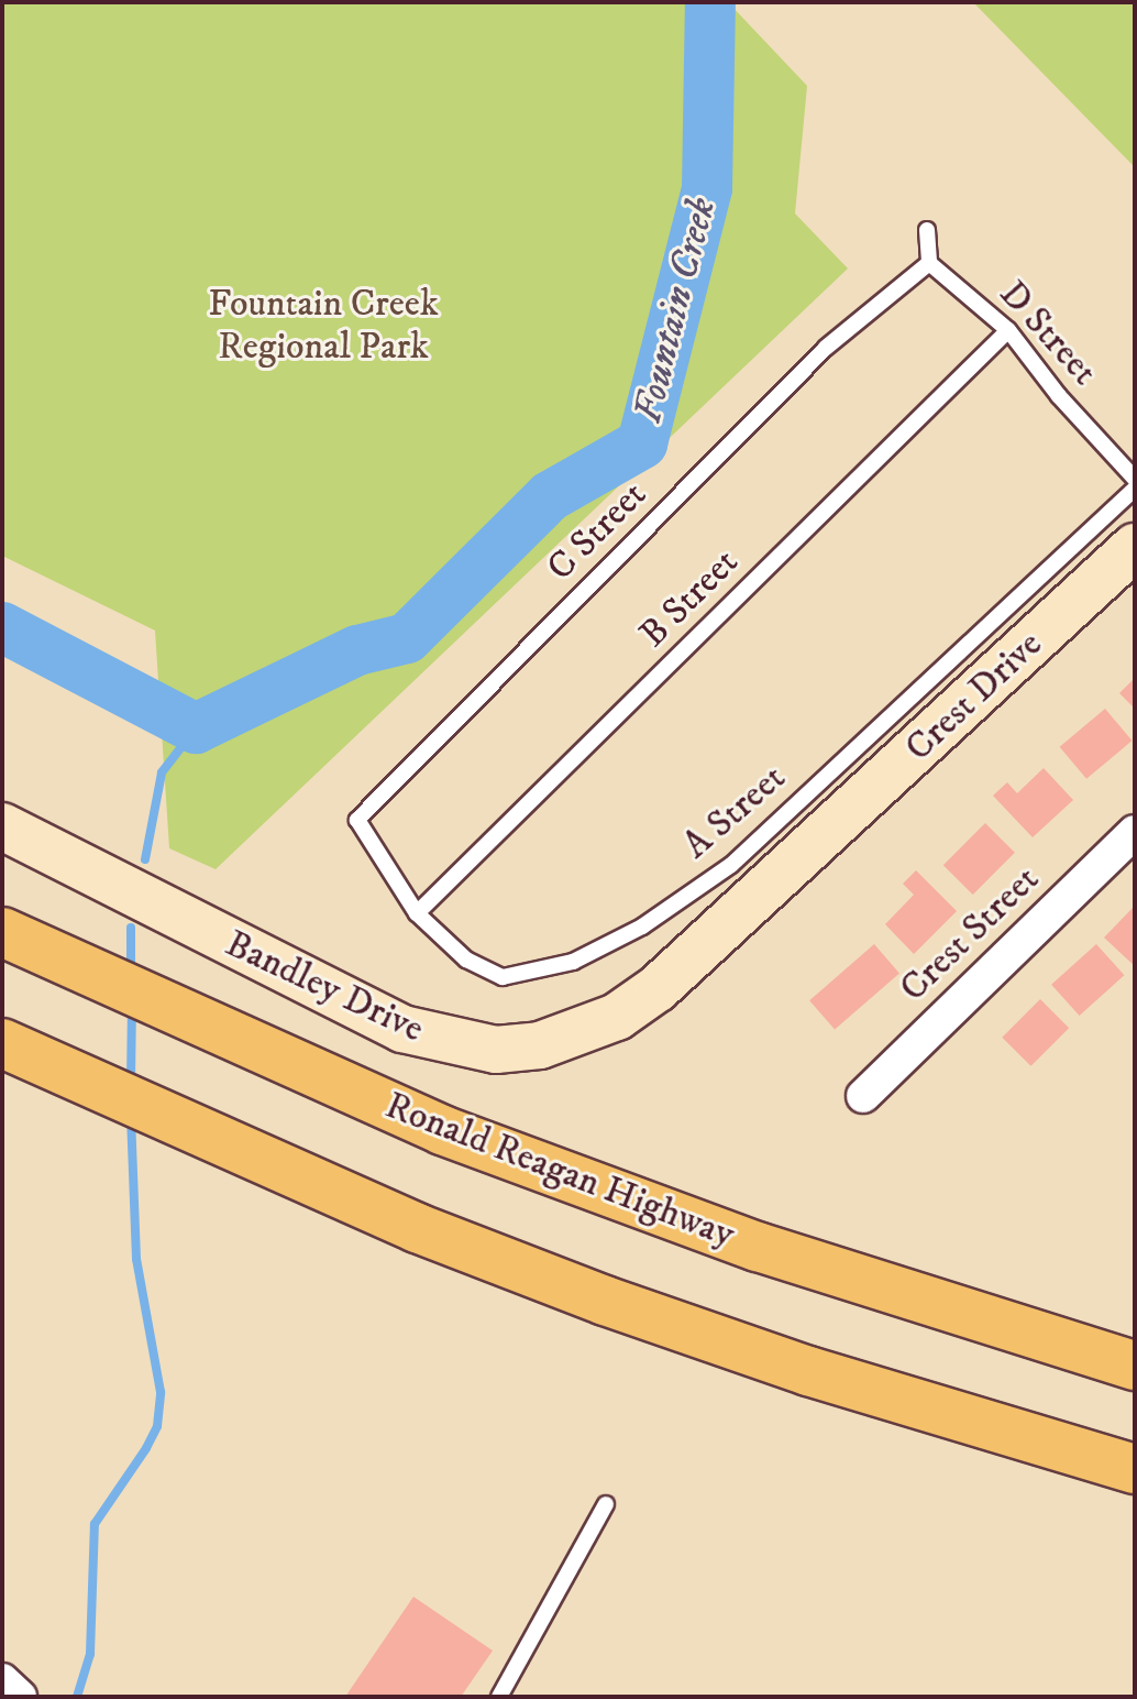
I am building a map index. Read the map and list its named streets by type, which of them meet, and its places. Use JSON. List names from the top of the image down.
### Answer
{
  "streets": {
    "highway": ["Ronald Reagan Highway"],
    "street": ["Crest Drive", "Crest Street", "Bandley Drive"],
    "lane": [
      "D Street",
      "C Street",
      "B Street",
      "A Street"
    ]
  },
  "crossings": [
    ["D Street", "C Street"],
    ["D Street", "B Street"],
    ["C Street", "A Street"],
    ["B Street", "A Street"],
    ["Crest Drive", "Bandley Drive"]
  ],
  "water": ["Fountain Creek"],
  "parks": ["Fountain Creek Regional Park"]
}
